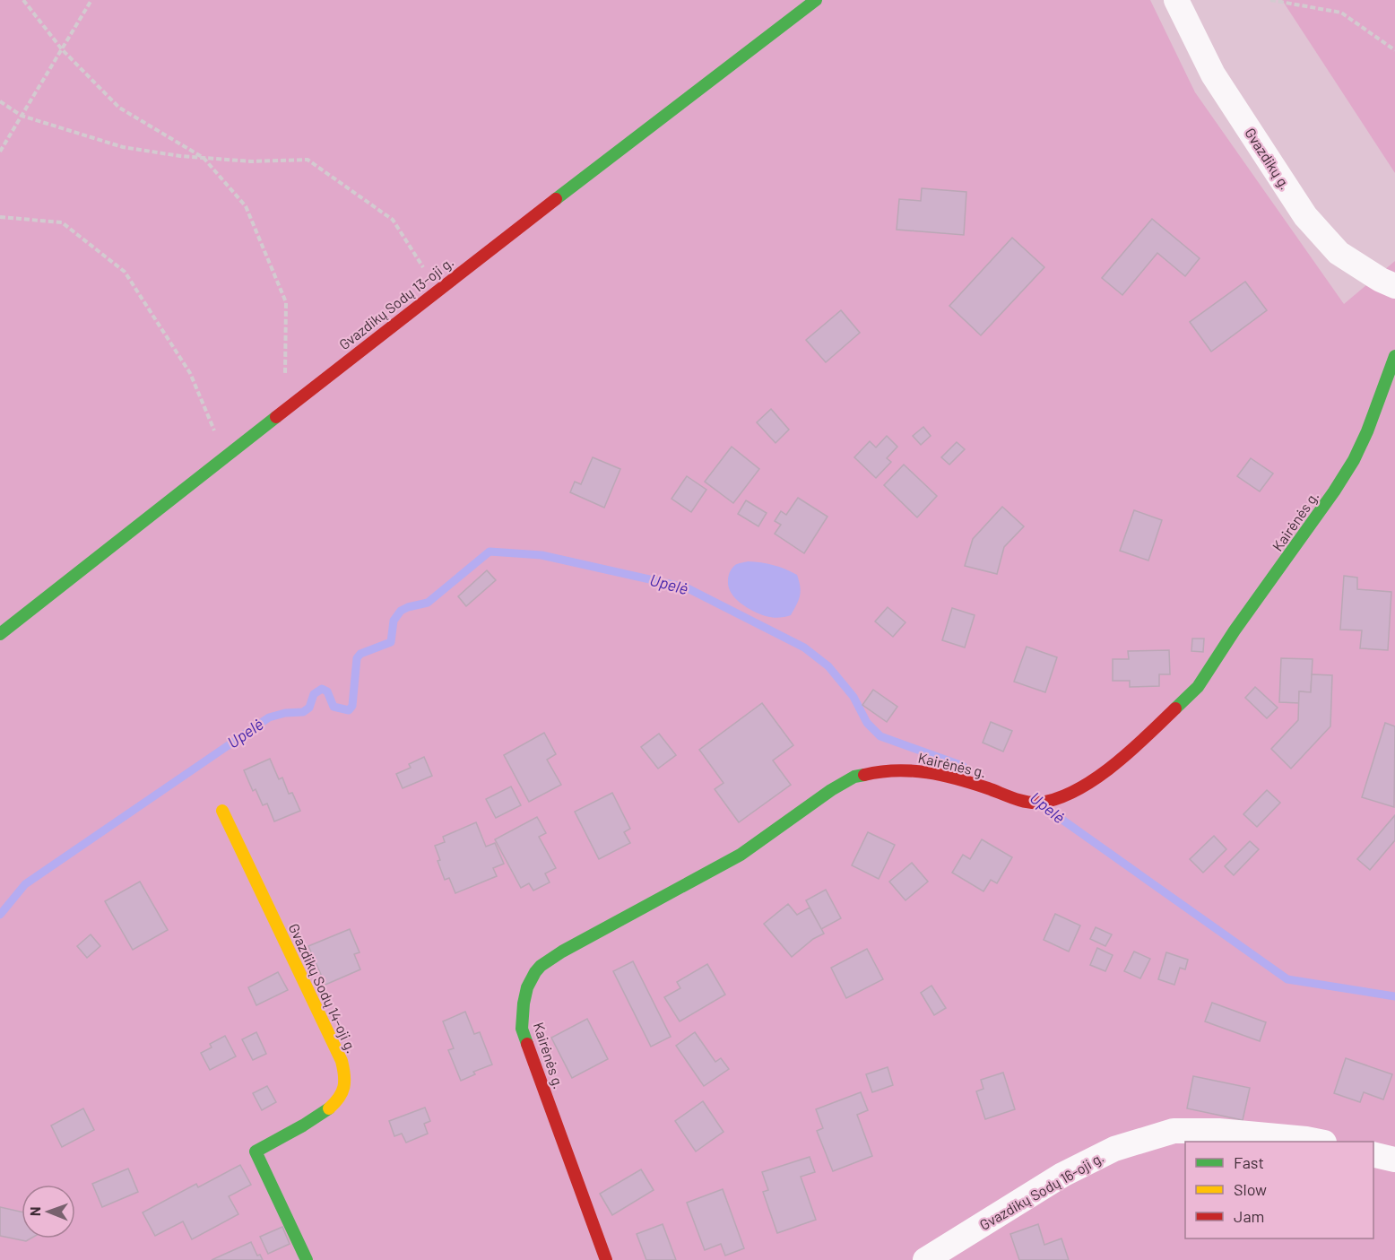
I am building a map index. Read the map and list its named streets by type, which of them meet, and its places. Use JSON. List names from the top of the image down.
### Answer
{
  "streets": {
    "street": [
      "Gvazdikų g.",
      "Gvazdikų Sodų 13-oji g.",
      "Kairėnės g.",
      "Gvazdikų Sodų 14-oji g.",
      "Gvazdikų Sodų 16-oji g."
    ]
  },
  "water": ["Upelė"],
  "legend": ["Fast", "Slow", "Jam"],
  "north": "left"
}
